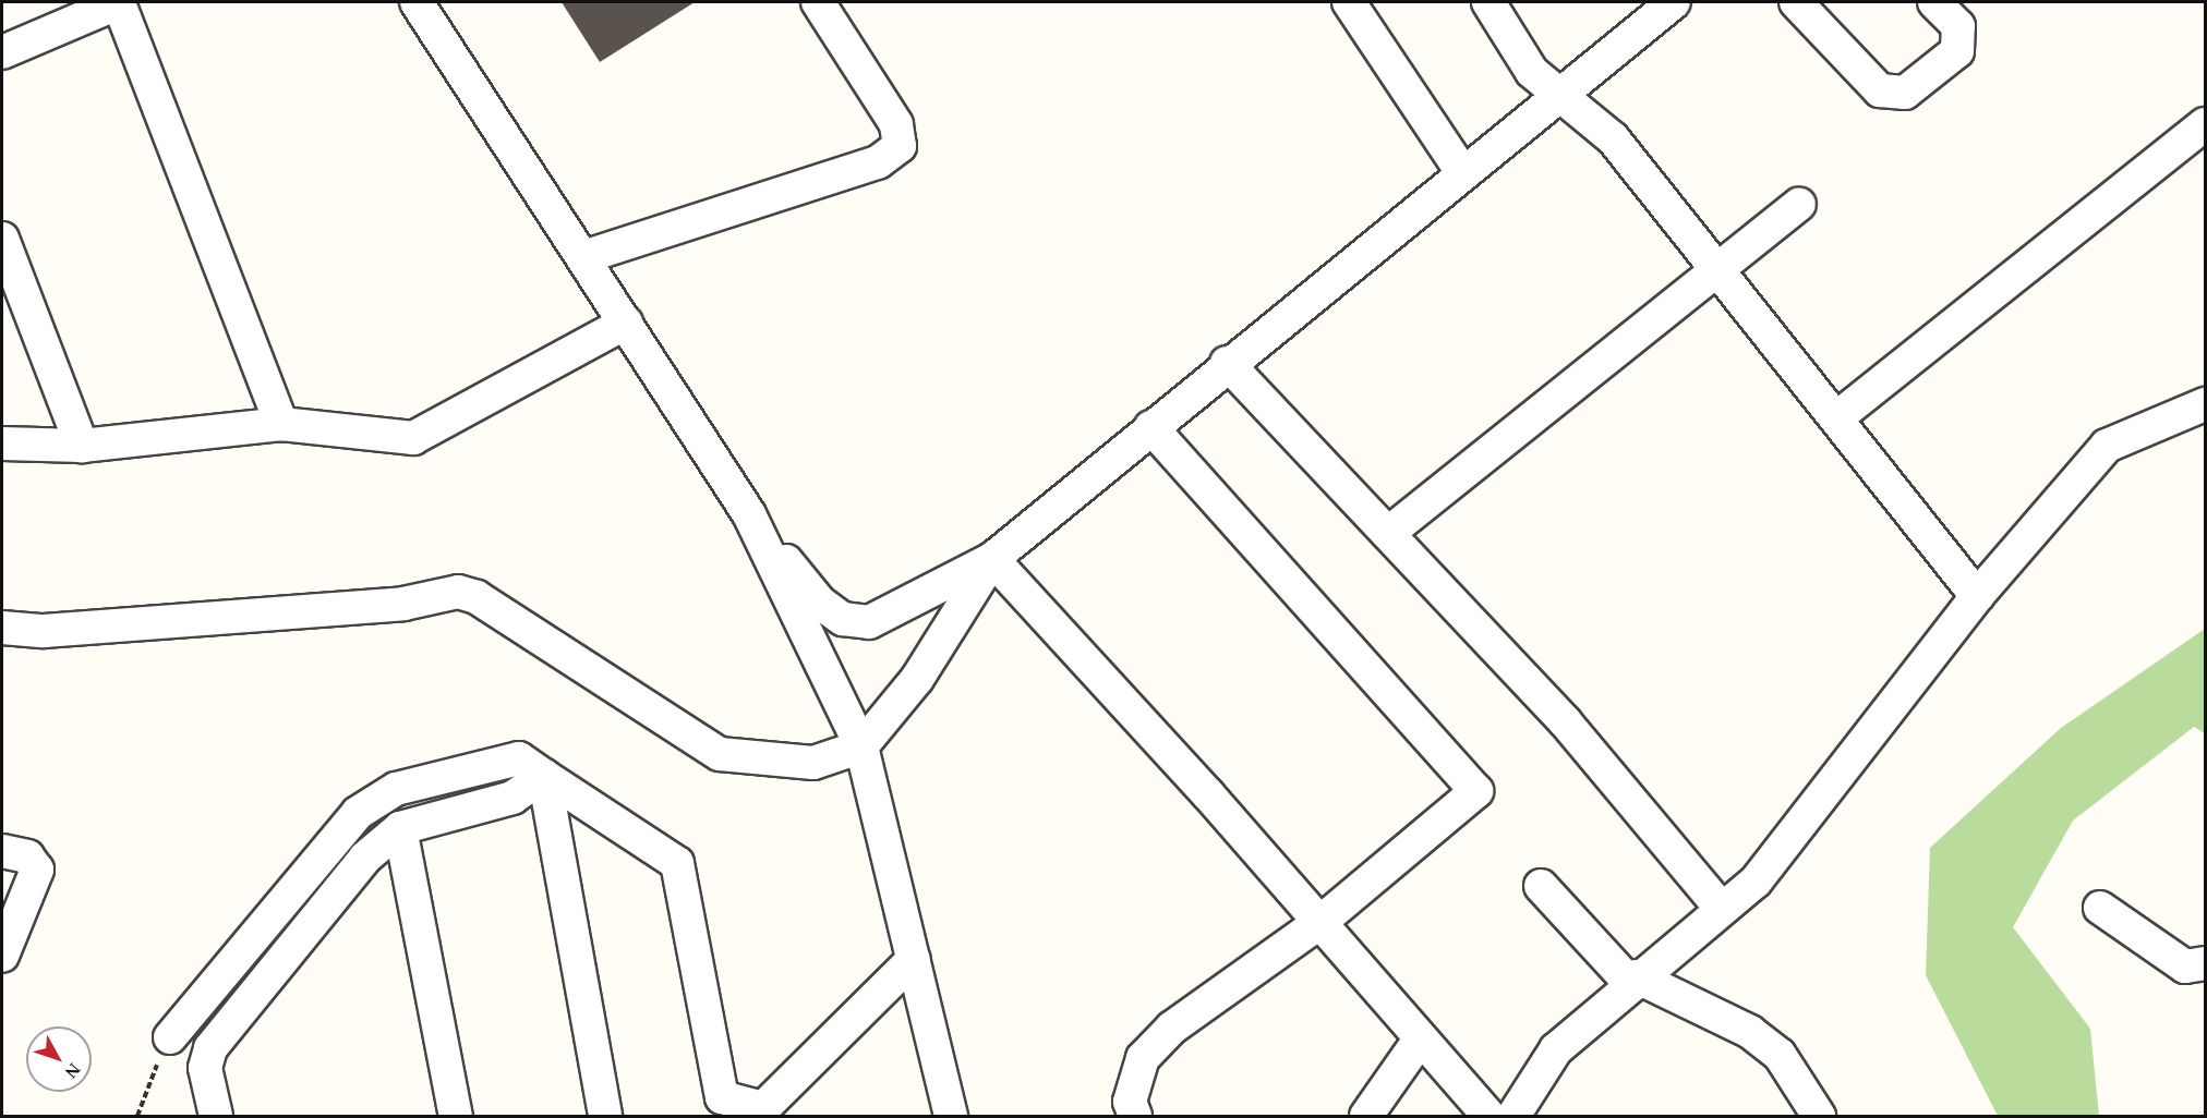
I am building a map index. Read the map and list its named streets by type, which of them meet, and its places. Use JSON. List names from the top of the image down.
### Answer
{
  "north": "bottom right"
}
